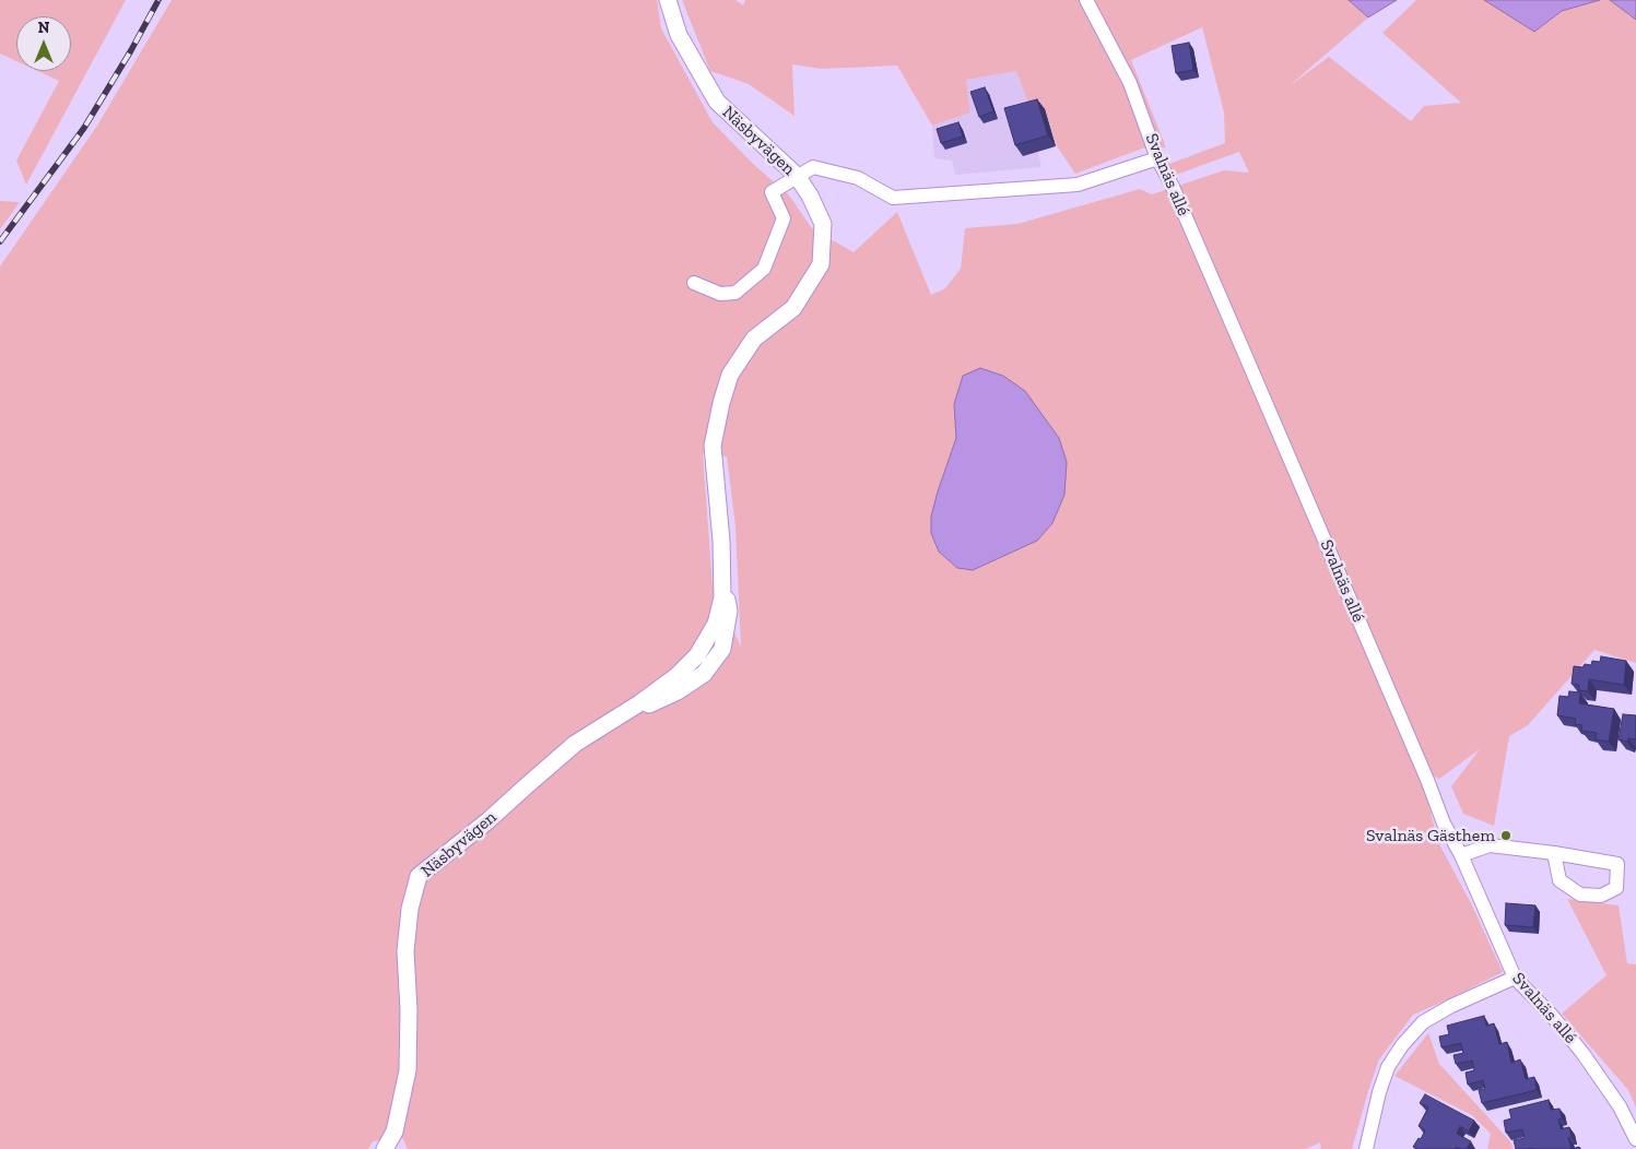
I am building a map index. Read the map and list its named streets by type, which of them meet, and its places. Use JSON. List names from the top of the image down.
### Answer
{
  "streets": {
    "street": ["Näsbyvägen", "Svalnäs allé"]
  },
  "places": ["Svalnäs Gästhem"],
  "north": "top"
}
